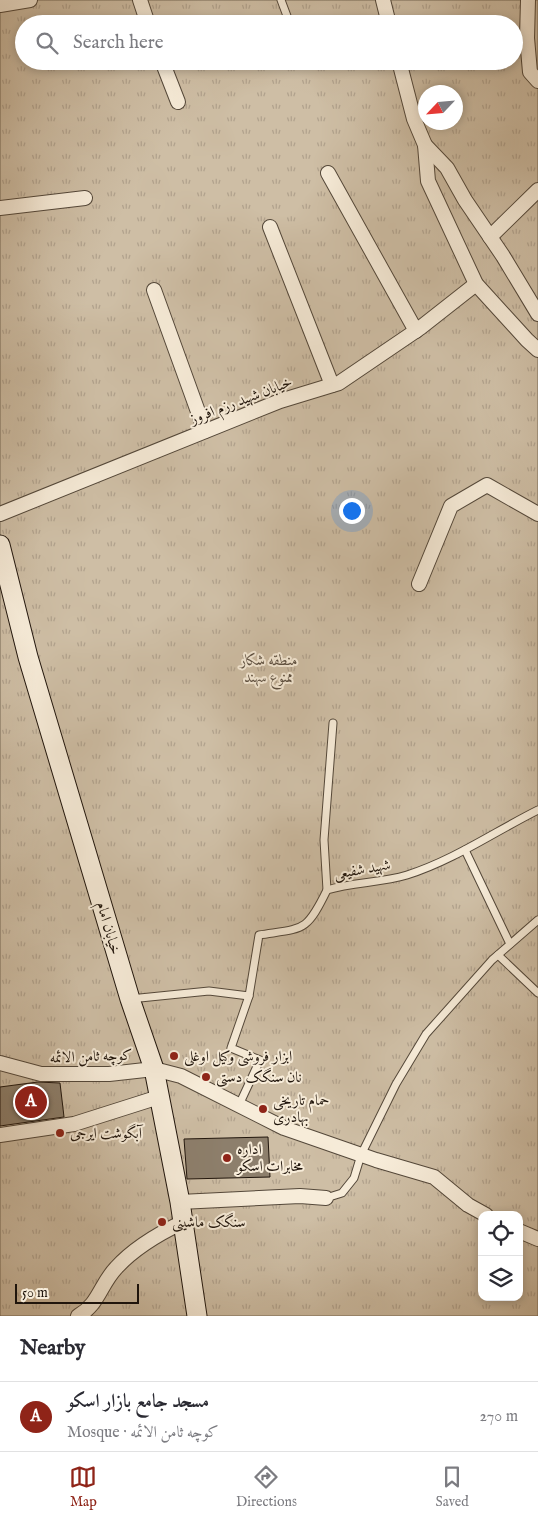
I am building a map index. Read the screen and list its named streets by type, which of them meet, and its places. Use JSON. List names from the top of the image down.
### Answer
{
  "streets": {
    "street": ["خیابان شهید رزم افروز", "خیابان امام", "کوچه ثامن الائمه"],
    "lane": ["شهید شفیعی"]
  },
  "crossings": [
    ["خیابان امام", "کوچه ثامن الائمه"]
  ],
  "parks": ["منطقه شکار ممنوع سهند"],
  "places": [
    "ابزار فروشی وکیل اوغلی",
    "نان سنگک دستی",
    "حمام تاریخی بهادری",
    "آبگوشت ایرجی",
    "اداره مخابرات اسکو",
    "سنگک ماشینی"
  ],
  "scale_bar": "50 m",
  "north": "bottom left",
  "page": {
    "search": "Search here",
    "pins": "A",
    "scale": "50 m",
    "heading": "Nearby",
    "list": [
      {
        "mark": "A",
        "name": "مسجد جامع بازار اسکو",
        "note": "Mosque · کوچه ثامن الائمه",
        "value": "270 m"
      }
    ],
    "nav": ["Map", "Directions", "Saved"]
  }
}
